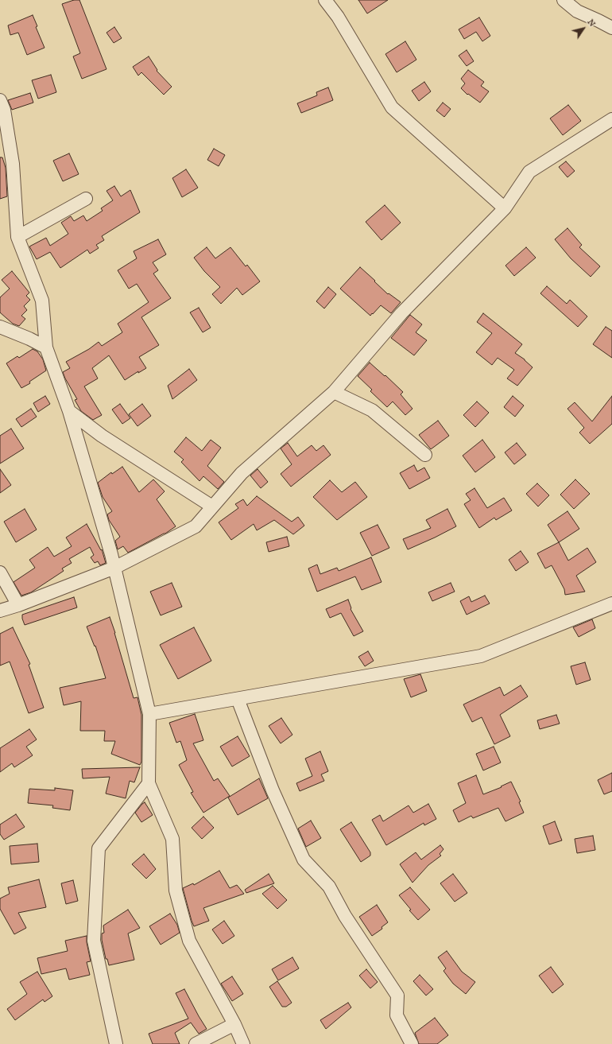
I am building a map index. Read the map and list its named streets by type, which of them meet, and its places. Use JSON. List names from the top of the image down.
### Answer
{
  "north": "top right"
}
